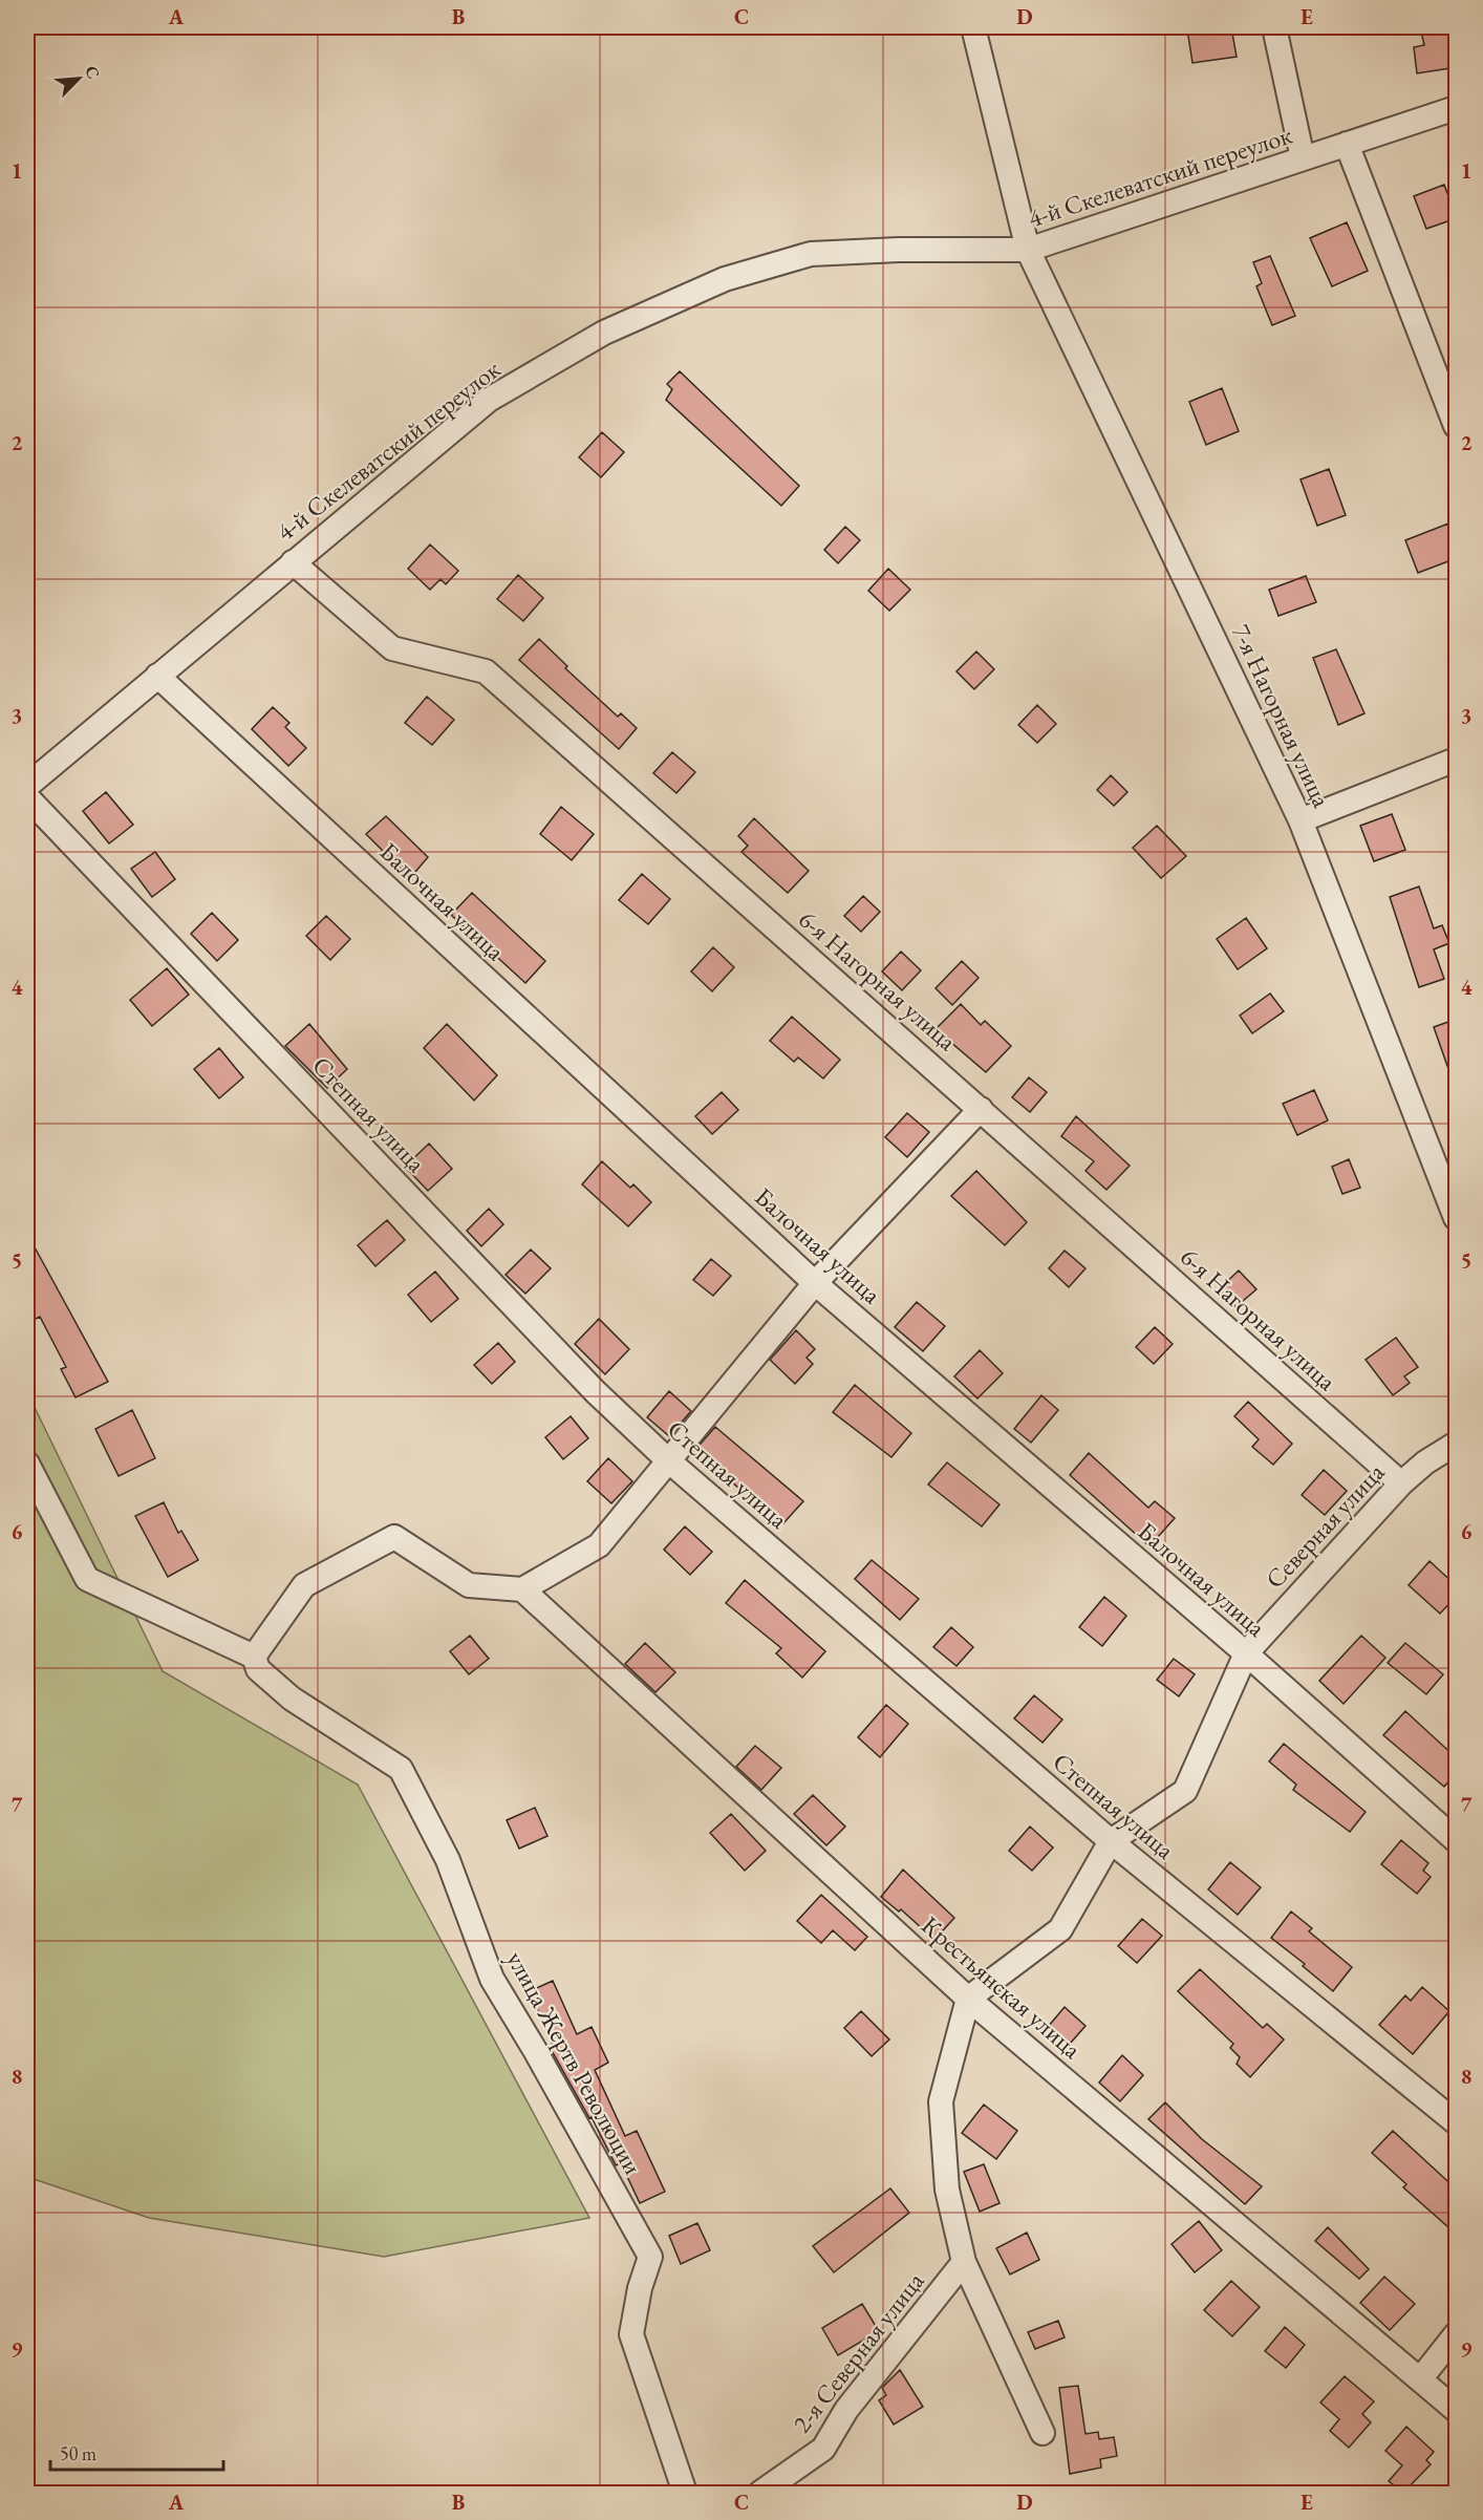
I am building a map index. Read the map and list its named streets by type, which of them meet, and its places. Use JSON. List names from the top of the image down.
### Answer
{
  "streets": {
    "street": [
      "4-й Скелеватский переулок",
      "7-я Нагорная улица",
      "Балочная улица",
      "6-я Нагорная улица",
      "Степная улица",
      "Северная улица",
      "Крестьянская улица",
      "улица Жертв Революции",
      "2-я Северная улица"
    ]
  },
  "crossings": [
    ["4-й Скелеватский переулок", "7-я Нагорная улица"],
    ["4-й Скелеватский переулок", "Балочная улица"],
    ["4-й Скелеватский переулок", "6-я Нагорная улица"],
    ["Балочная улица", "Северная улица"],
    ["6-я Нагорная улица", "Северная улица"],
    ["Степная улица", "Северная улица"],
    ["Северная улица", "Крестьянская улица"]
  ],
  "scale_bar": "50 m",
  "north": "top right",
  "grid": {
    "columns": [
      "A",
      "B",
      "C",
      "D",
      "E"
    ],
    "rows": [
      "1",
      "2",
      "3",
      "4",
      "5",
      "6",
      "7",
      "8",
      "9"
    ]
  }
}
